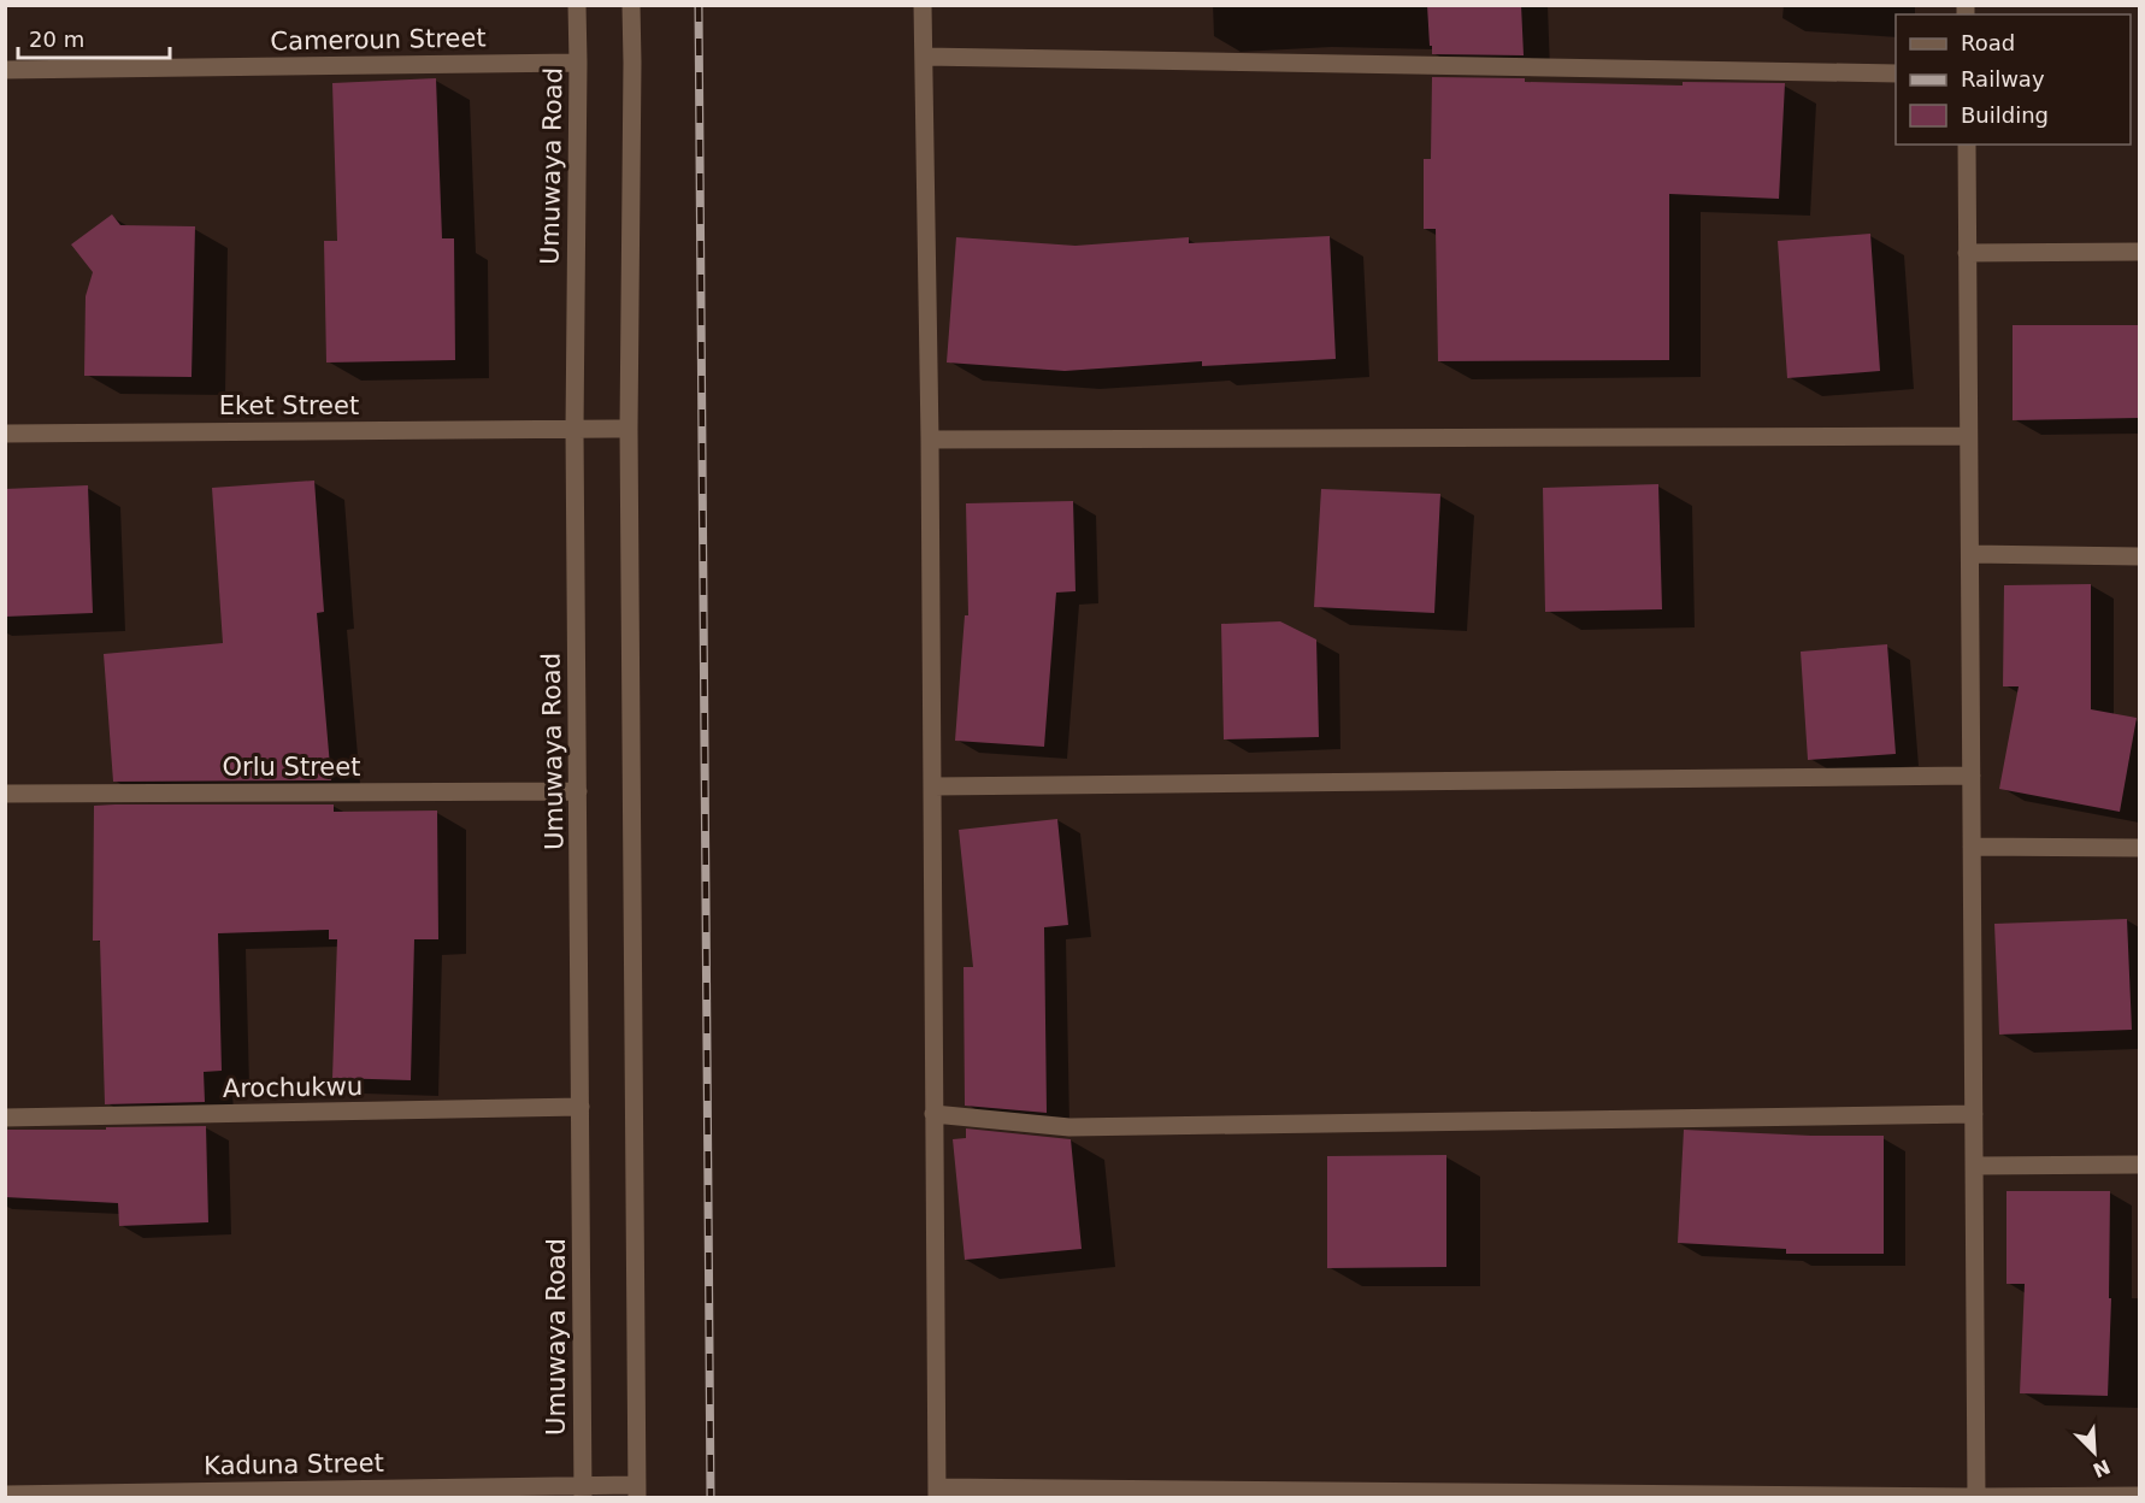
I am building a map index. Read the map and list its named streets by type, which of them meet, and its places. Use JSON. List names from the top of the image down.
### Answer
{
  "streets": {
    "street": [
      "Cameroun Street",
      "Umuwaya Road",
      "Eket Street",
      "Orlu Street",
      "Arochukwu",
      "Kaduna Street"
    ]
  },
  "crossings": [
    ["Cameroun Street", "Umuwaya Road"],
    ["Umuwaya Road", "Eket Street"],
    ["Umuwaya Road", "Orlu Street"],
    ["Umuwaya Road", "Arochukwu"],
    ["Umuwaya Road", "Kaduna Street"]
  ],
  "legend": ["Road", "Railway", "Building"],
  "scale_bar": "20 m",
  "north": "bottom right"
}
